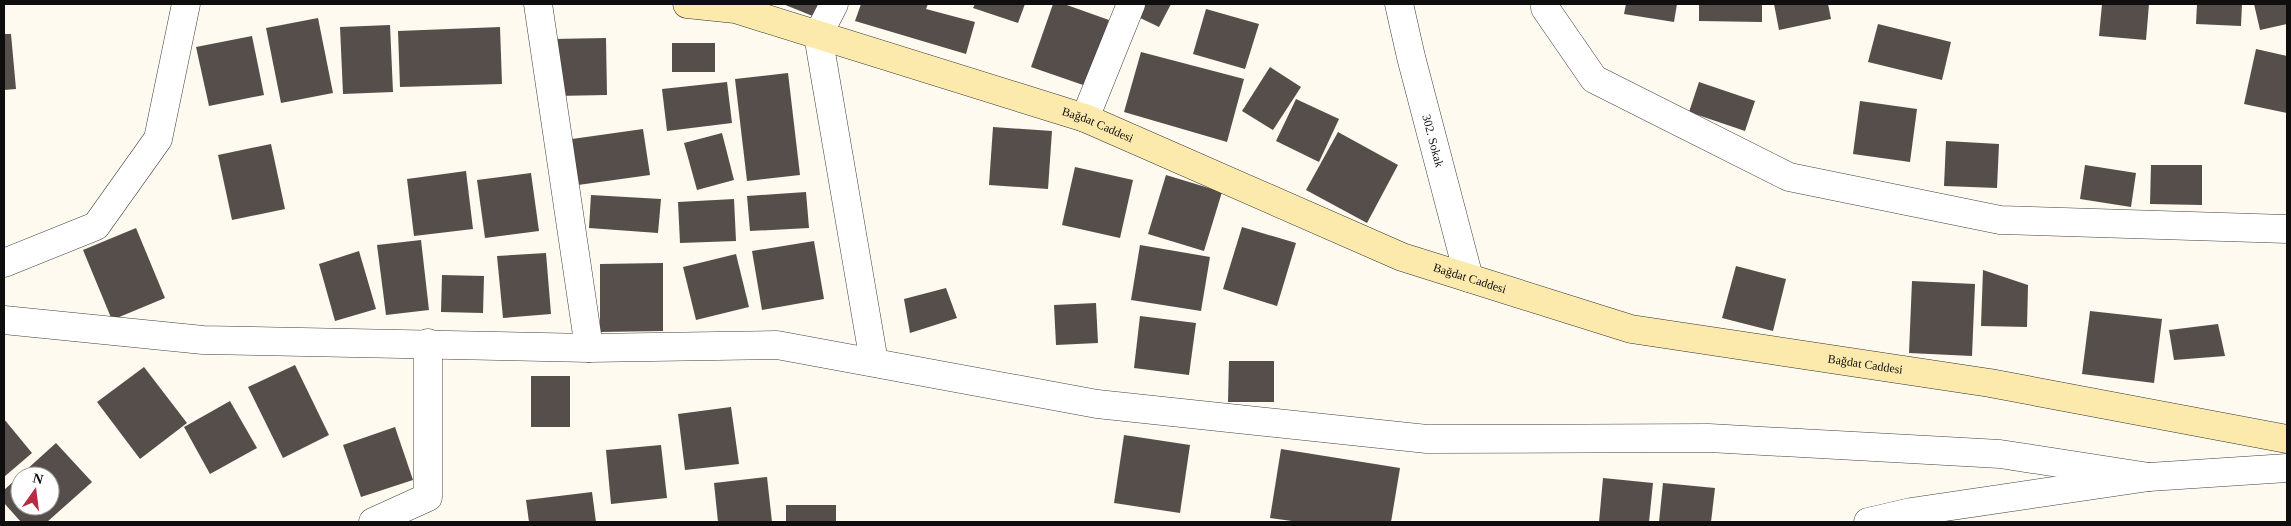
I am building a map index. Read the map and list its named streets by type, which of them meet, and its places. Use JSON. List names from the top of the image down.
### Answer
{
  "streets": {
    "main road": ["Bağdat Caddesi"],
    "street": ["302. Sokak"]
  },
  "crossings": [
    ["Bağdat Caddesi", "302. Sokak"]
  ],
  "north": "top"
}
